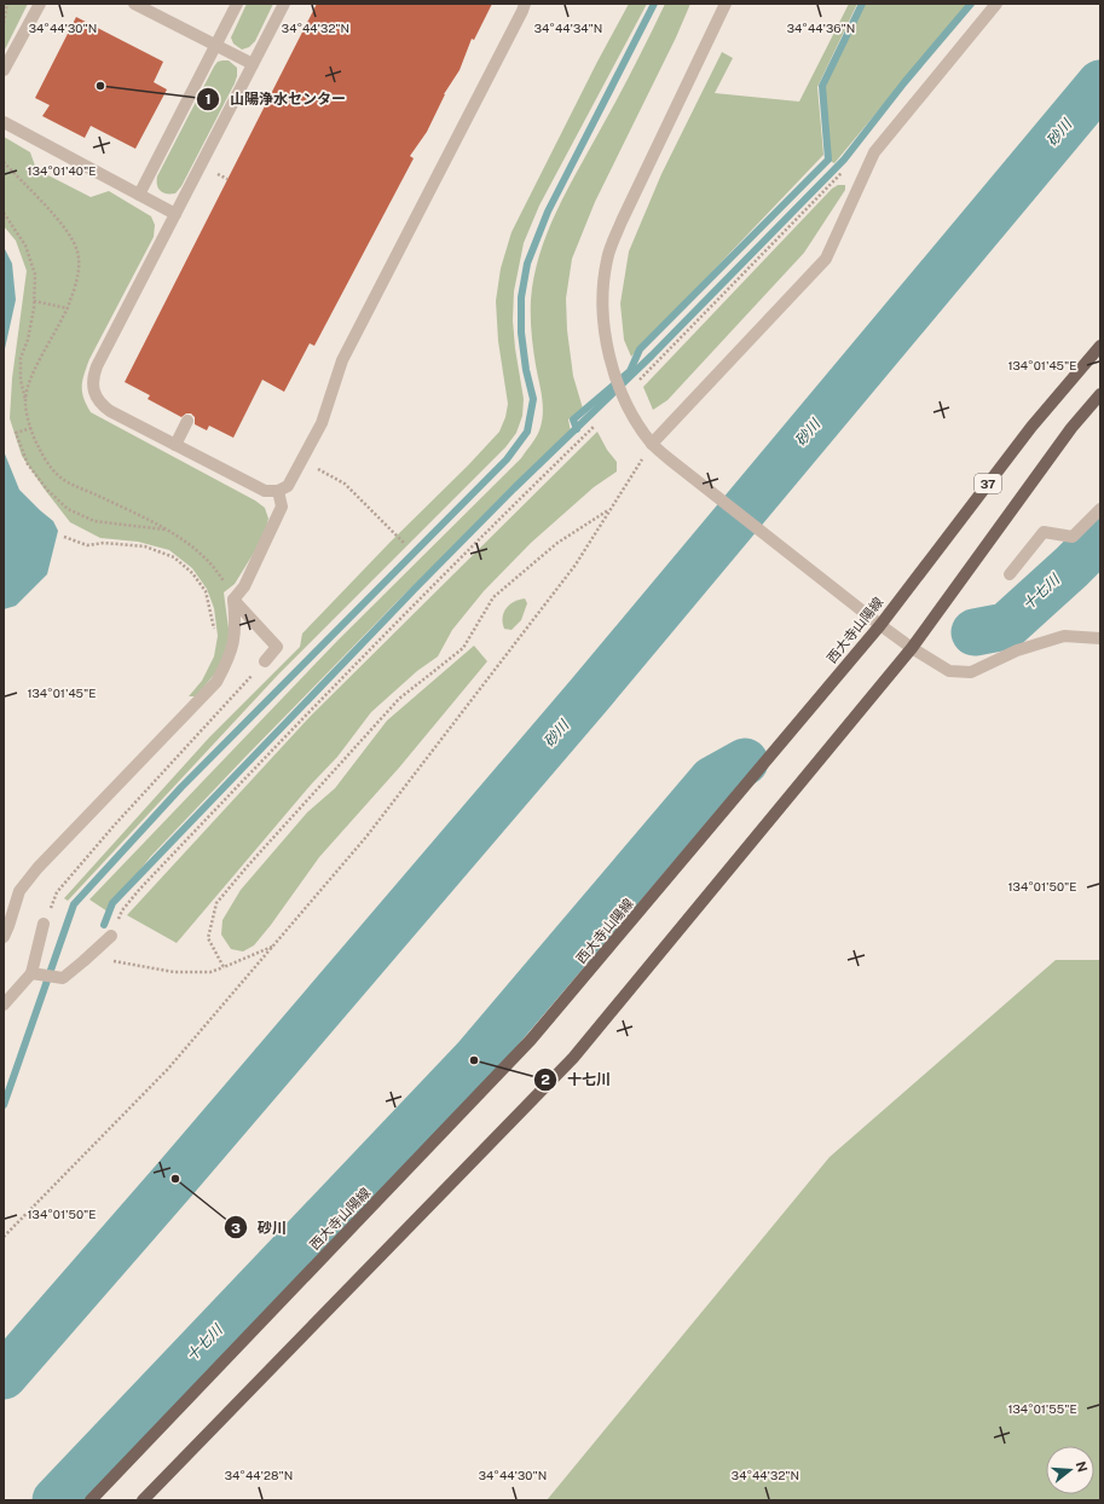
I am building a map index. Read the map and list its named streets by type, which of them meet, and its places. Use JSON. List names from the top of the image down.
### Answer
{
  "streets": {
    "main road": ["37", "西大寺山陽線"]
  },
  "water": ["砂川", "十七川"],
  "places": ["山陽浄水センター", "十七川", "砂川"],
  "north": "right",
  "coordinates": [
    "34°44'30\"N",
    "34°44'32\"N",
    "34°44'34\"N",
    "34°44'36\"N",
    "134°01'40\"E",
    "134°01'45\"E",
    "134°01'50\"E",
    "134°01'55\"E",
    "34°44'28\"N"
  ]
}
